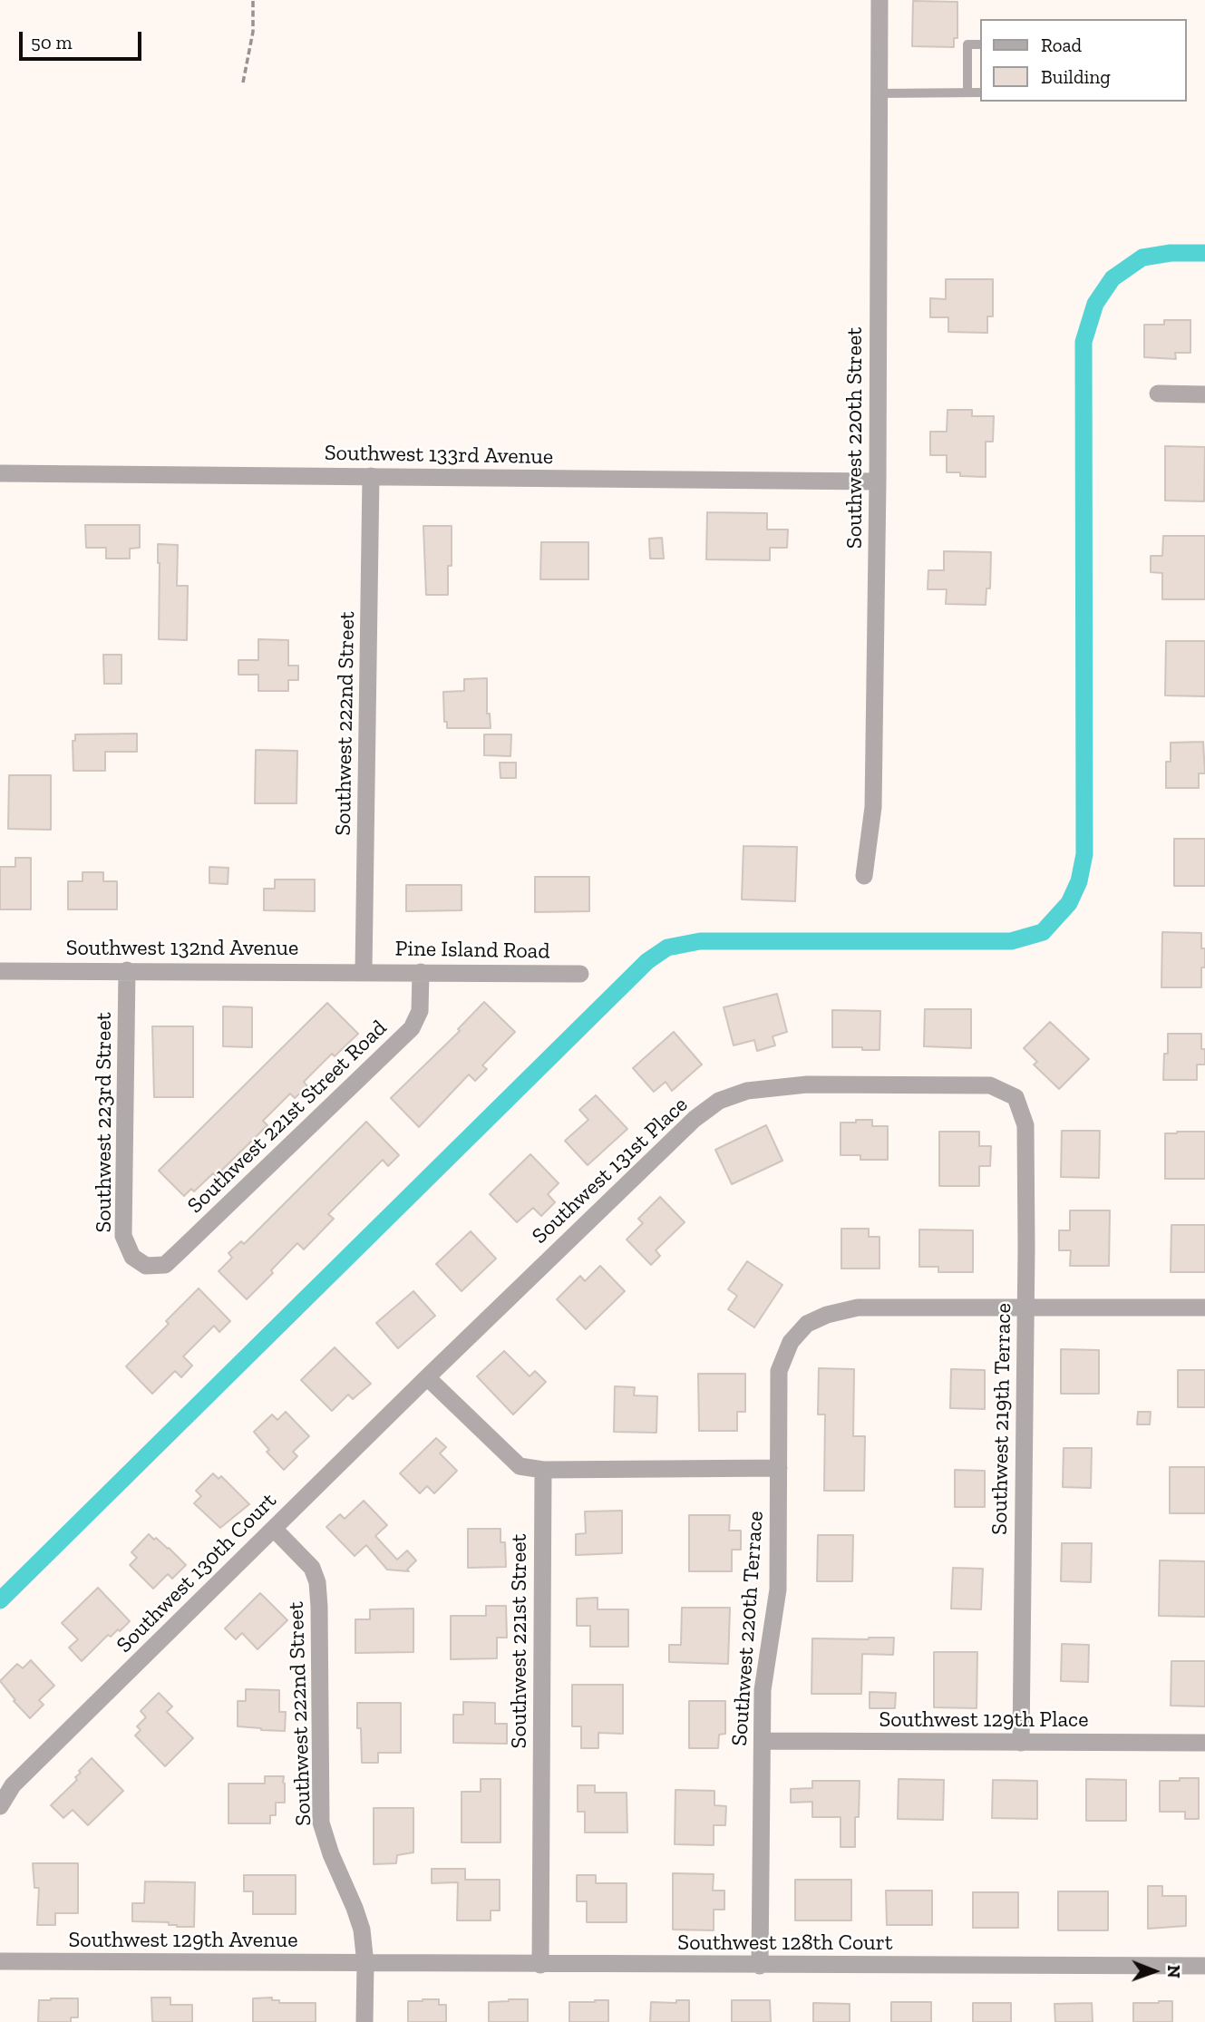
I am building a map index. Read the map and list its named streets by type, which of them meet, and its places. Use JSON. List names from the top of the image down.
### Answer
{
  "streets": {
    "street": [
      "Southwest 220th Street",
      "Southwest 133rd Avenue",
      "Southwest 222nd Street",
      "Southwest 132nd Avenue",
      "Pine Island Road",
      "Southwest 221st Street Road",
      "Southwest 223rd Street",
      "Southwest 131st Place",
      "Southwest 219th Terrace",
      "Southwest 130th Court",
      "Southwest 220th Terrace",
      "Southwest 221st Street",
      "Southwest 129th Place",
      "Southwest 129th Avenue",
      "Southwest 128th Court"
    ]
  },
  "crossings": [
    ["Southwest 220th Street", "Southwest 133rd Avenue"],
    ["Southwest 133rd Avenue", "Southwest 222nd Street"],
    ["Southwest 222nd Street", "Southwest 132nd Avenue"],
    ["Southwest 222nd Street", "Pine Island Road"],
    ["Southwest 222nd Street", "Southwest 130th Court"],
    ["Southwest 222nd Street", "Southwest 129th Avenue"],
    ["Southwest 222nd Street", "Southwest 128th Court"],
    ["Southwest 132nd Avenue", "Pine Island Road"],
    ["Southwest 132nd Avenue", "Southwest 223rd Street"],
    ["Pine Island Road", "Southwest 221st Street Road"],
    ["Southwest 221st Street Road", "Southwest 223rd Street"],
    ["Southwest 131st Place", "Southwest 219th Terrace"],
    ["Southwest 131st Place", "Southwest 130th Court"],
    ["Southwest 219th Terrace", "Southwest 220th Terrace"],
    ["Southwest 219th Terrace", "Southwest 129th Place"],
    ["Southwest 220th Terrace", "Southwest 129th Place"],
    ["Southwest 220th Terrace", "Southwest 128th Court"],
    ["Southwest 221st Street", "Southwest 128th Court"],
    ["Southwest 129th Avenue", "Southwest 128th Court"]
  ],
  "legend": ["Road", "Building"],
  "scale_bar": "50 m",
  "north": "right"
}
